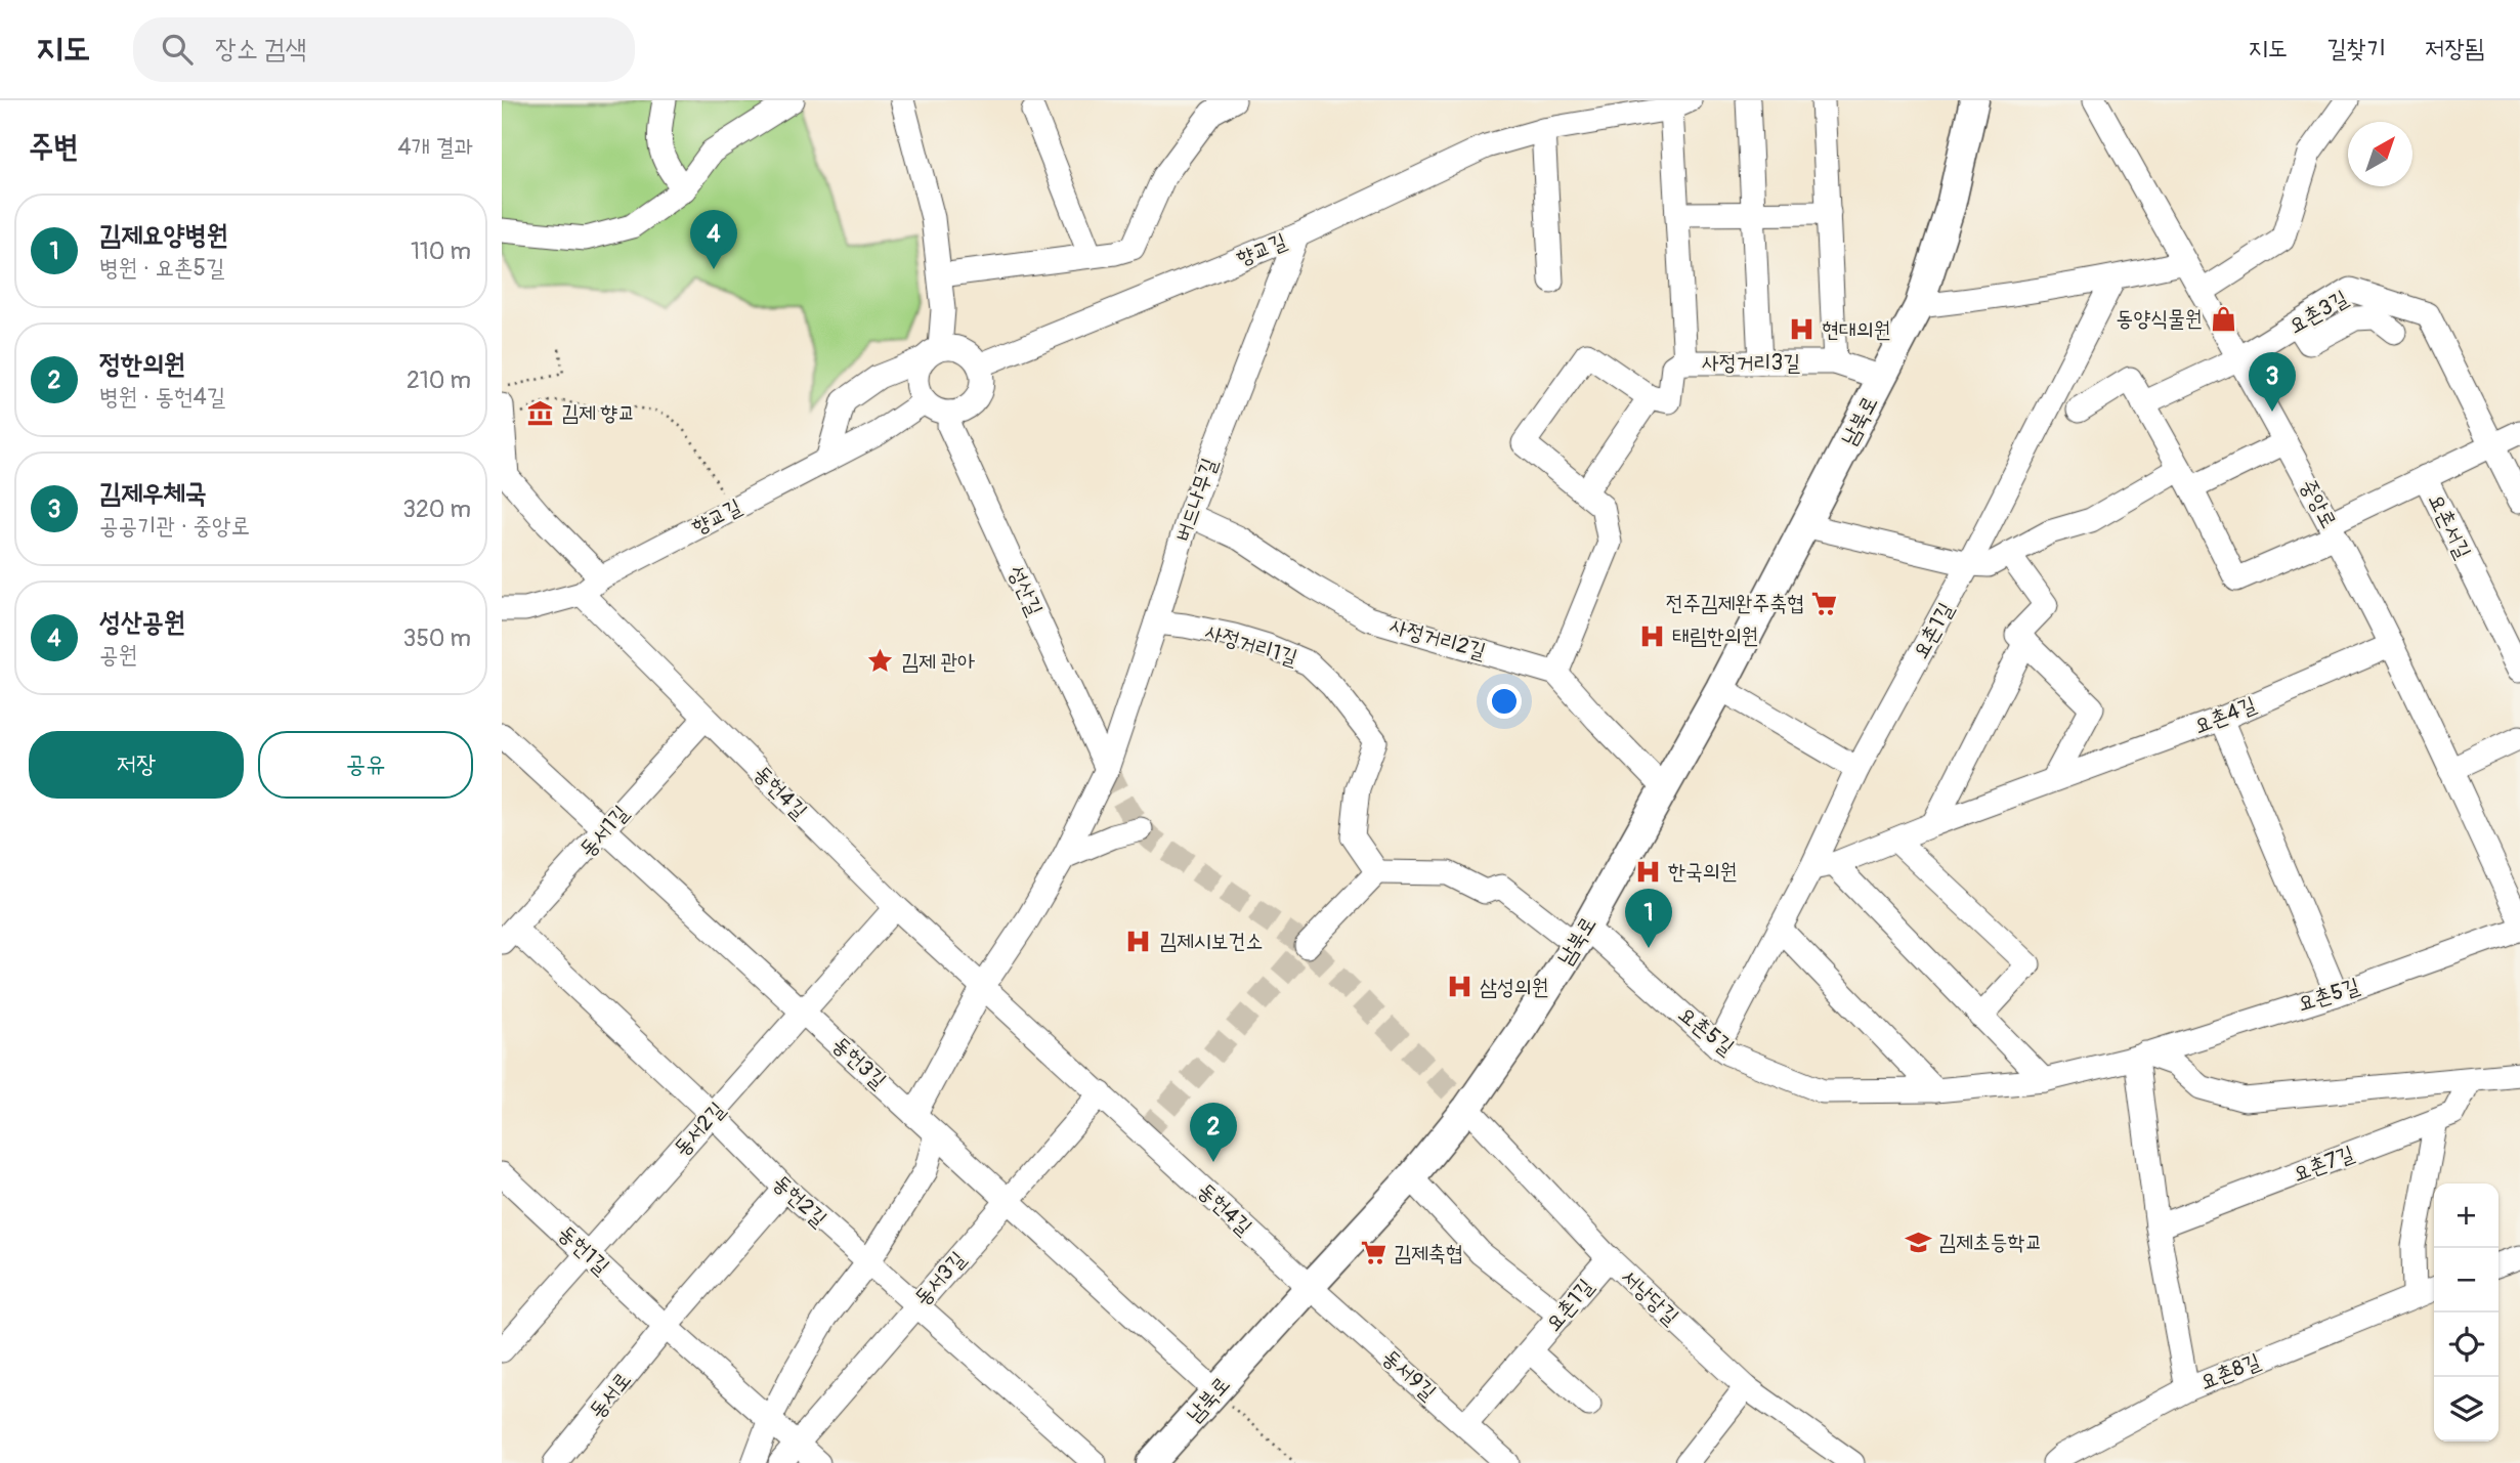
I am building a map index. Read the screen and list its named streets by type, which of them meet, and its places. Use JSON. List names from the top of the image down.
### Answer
{
  "streets": {
    "main road": ["남북로"],
    "street": [
      "향교길",
      "요촌3길",
      "사정거리3길",
      "버드나무길",
      "중앙로",
      "요촌서길",
      "성산길",
      "요촌1길",
      "사정거리2길",
      "사정거리1길",
      "요촌4길",
      "동헌4길",
      "동서1길",
      "요촌5길",
      "동헌3길",
      "동서2길",
      "요촌7길",
      "동헌2길",
      "동헌1길",
      "동서3길",
      "서낭당길",
      "요촌8길",
      "동서9길",
      "동서로"
    ]
  },
  "crossings": [
    ["향교길", "사정거리3길"],
    ["향교길", "버드나무길"],
    ["향교길", "성산길"],
    ["향교길", "동헌4길"],
    ["요촌3길", "중앙로"],
    ["요촌3길", "요촌서길"],
    ["사정거리3길", "남북로"],
    ["남북로", "동헌4길"],
    ["남북로", "요촌5길"],
    ["남북로", "동헌3길"],
    ["남북로", "서낭당길"],
    ["남북로", "동서9길"],
    ["버드나무길", "성산길"],
    ["버드나무길", "사정거리2길"],
    ["버드나무길", "사정거리1길"],
    ["중앙로", "요촌4길"],
    ["요촌1길", "요촌4길"],
    ["요촌1길", "요촌5길"],
    ["요촌1길", "서낭당길"],
    ["요촌1길", "동서9길"],
    ["동헌4길", "동서1길"],
    ["동헌4길", "동서2길"],
    ["동헌4길", "동서3길"],
    ["동헌4길", "동서9길"],
    ["동서1길", "동헌3길"],
    ["동서1길", "동헌2길"],
    ["동헌3길", "동서2길"],
    ["동헌3길", "동서3길"],
    ["동서2길", "동헌2길"],
    ["동서2길", "동헌1길"],
    ["동헌2길", "동서3길"],
    ["동헌1길", "동서3길"],
    ["동헌1길", "동서로"]
  ],
  "places": {
    "shop": ["동양식물원"],
    "hospital": [
      "현대의원",
      "태림한의원",
      "한국의원",
      "김제시보건소",
      "삼성의원"
    ],
    "museum": ["김제 향교"],
    "supermarket": ["전주김제완주축협", "김제축협"],
    "place": ["김제 관아"],
    "school or university": ["김제초등학교"]
  },
  "north": "top right",
  "page": {
    "header": "지도",
    "search": "장소 검색",
    "nav": ["지도", "길찾기", "저장됨"],
    "heading": ["주변", "4개 결과"],
    "list": [
      {
        "mark": "1",
        "name": "김제요양병원",
        "note": "병원 · 요촌5길",
        "value": "110 m"
      },
      {
        "mark": "2",
        "name": "정한의원",
        "note": "병원 · 동헌4길",
        "value": "210 m"
      },
      {
        "mark": "3",
        "name": "김제우체국",
        "note": "공공기관 · 중앙로",
        "value": "320 m"
      },
      {
        "mark": "4",
        "name": "성산공원",
        "note": "공원",
        "value": "350 m"
      }
    ],
    "pins": [
      "4",
      "3",
      "1",
      "2"
    ],
    "buttons": ["저장", "공유"],
    "map_buttons": ["+", "−"]
  }
}
